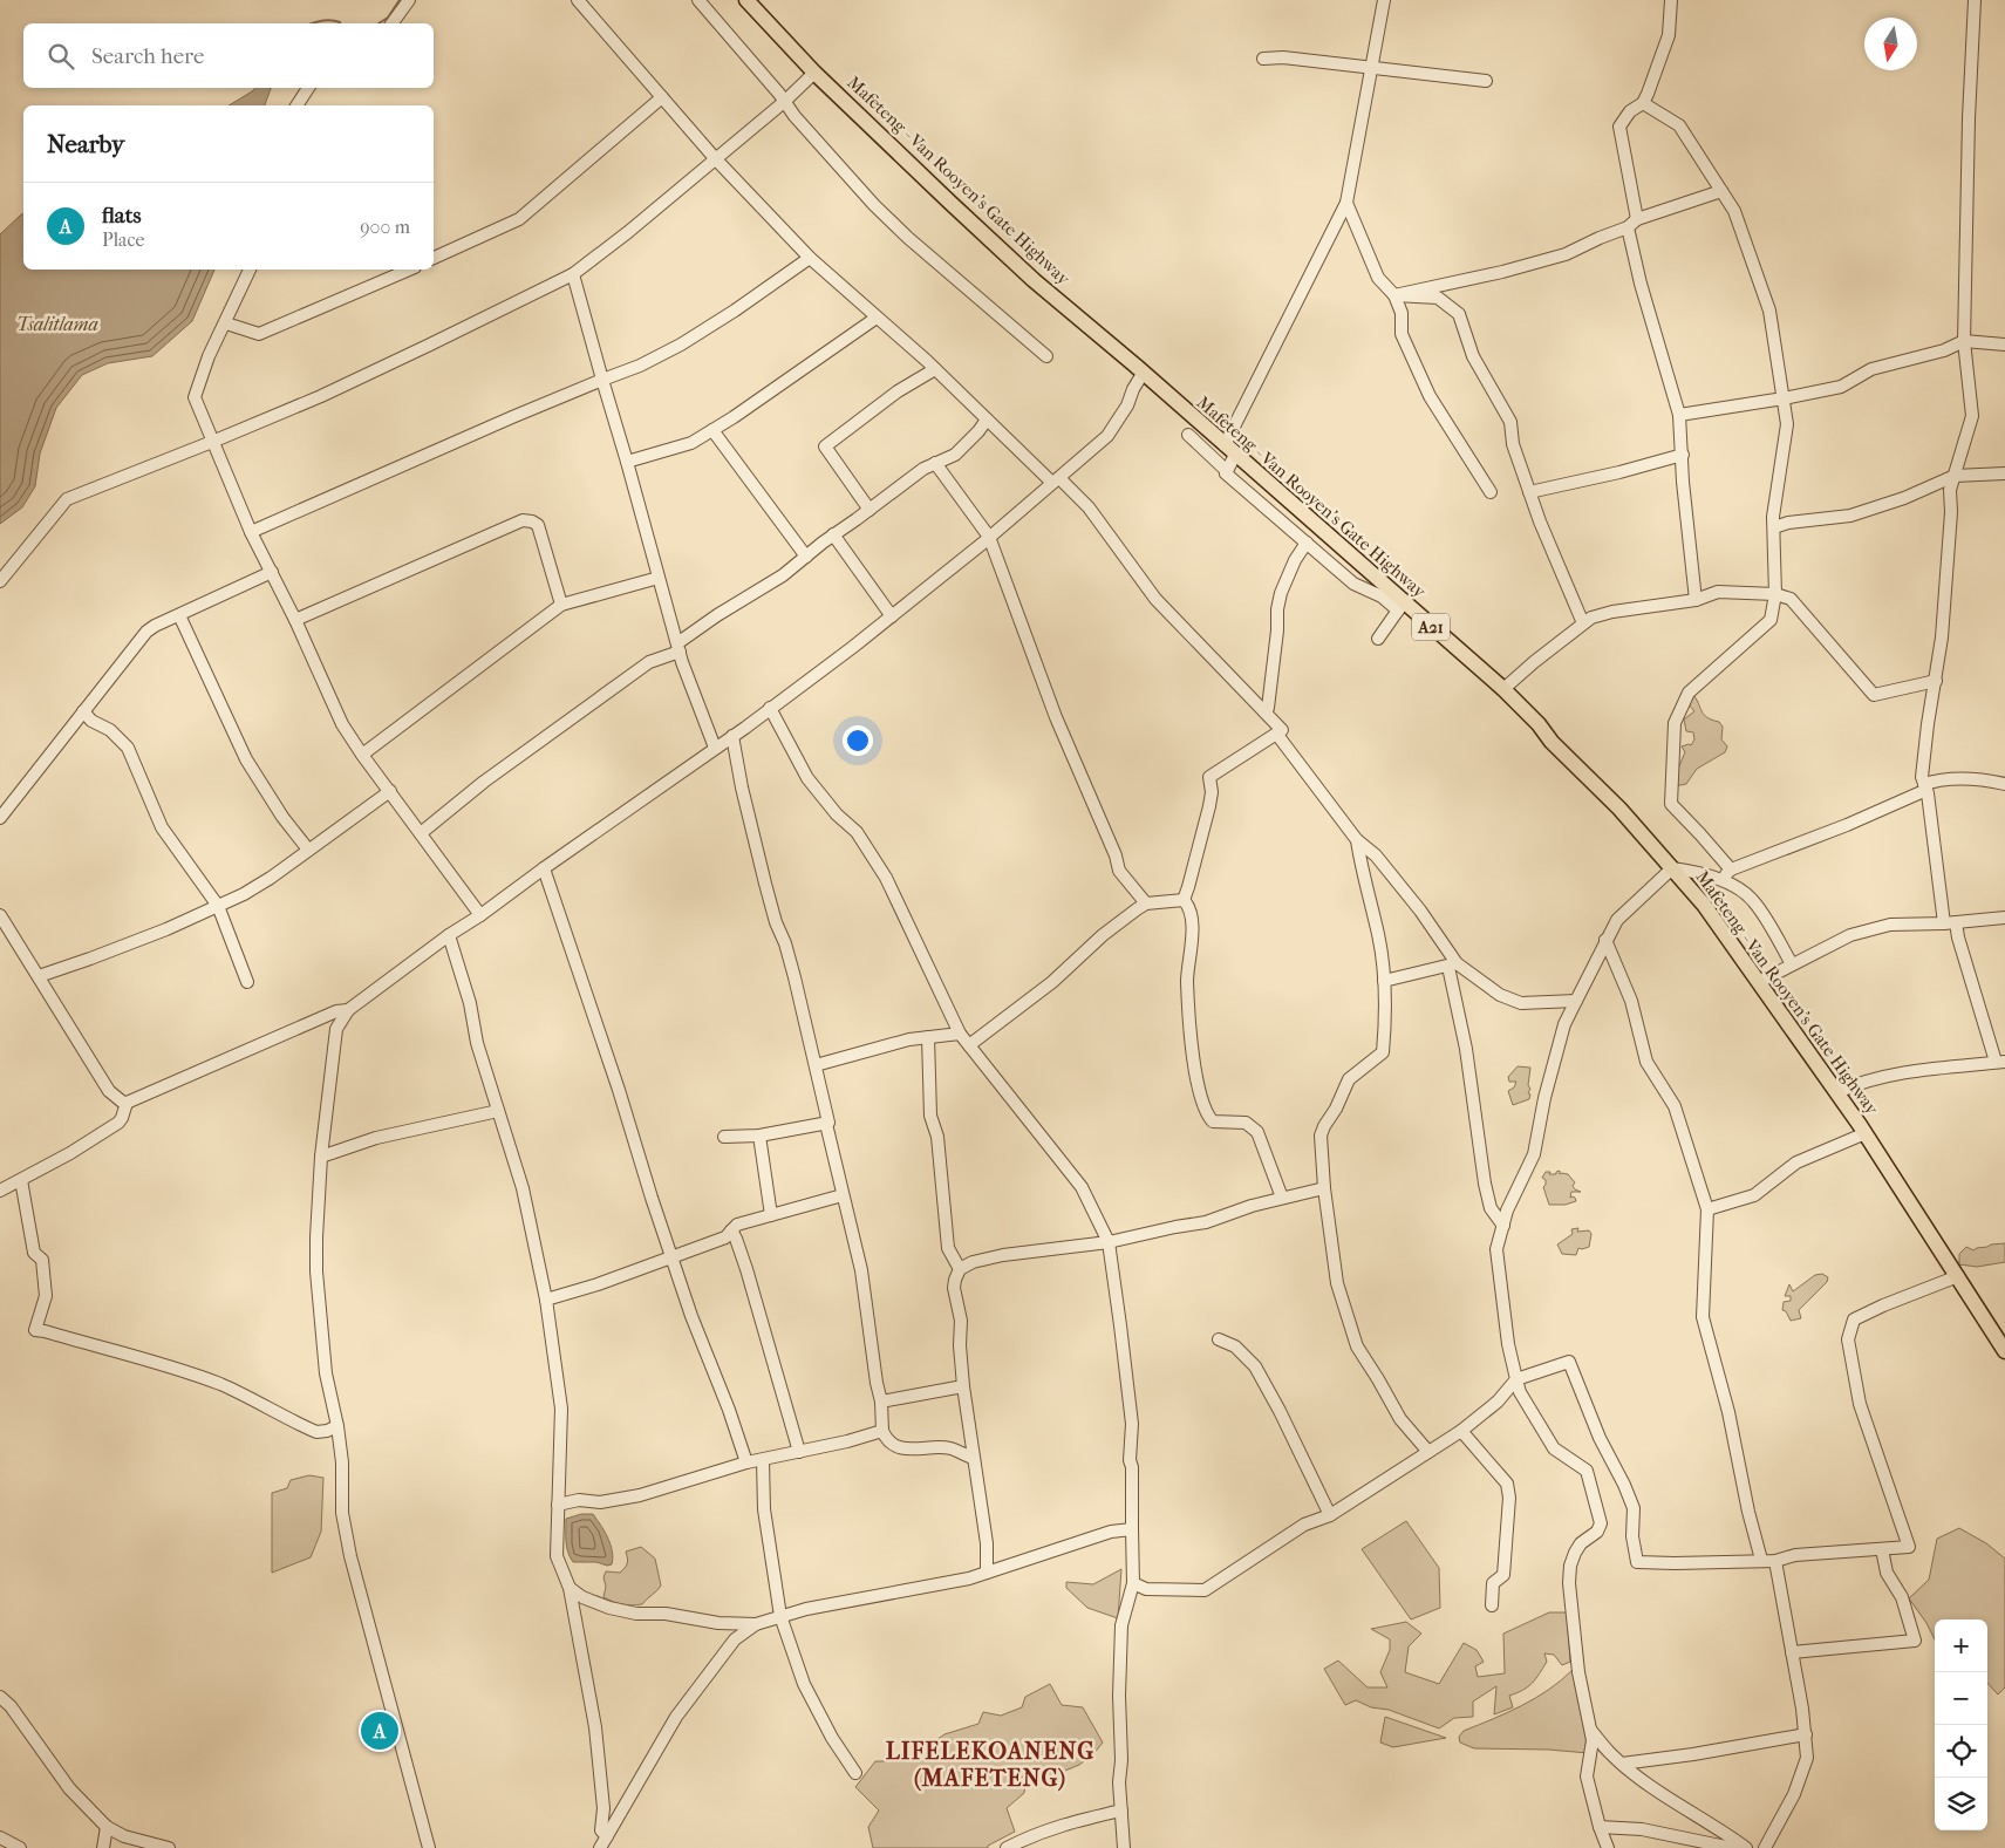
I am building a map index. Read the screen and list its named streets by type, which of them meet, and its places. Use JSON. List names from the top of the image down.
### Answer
{
  "streets": {
    "main road": ["Mafeteng - Van Rooyen's Gate Highway", "A21"]
  },
  "districts": ["LIFELEKOANENG (MAFETENG)"],
  "water": ["Tsalitlama"],
  "north": "bottom",
  "page": {
    "search": "Search here",
    "heading": "Nearby",
    "list": [
      {
        "mark": "A",
        "name": "flats",
        "note": "Place",
        "value": "900 m"
      }
    ],
    "map_buttons": ["+", "−"],
    "pins": "A"
  }
}
